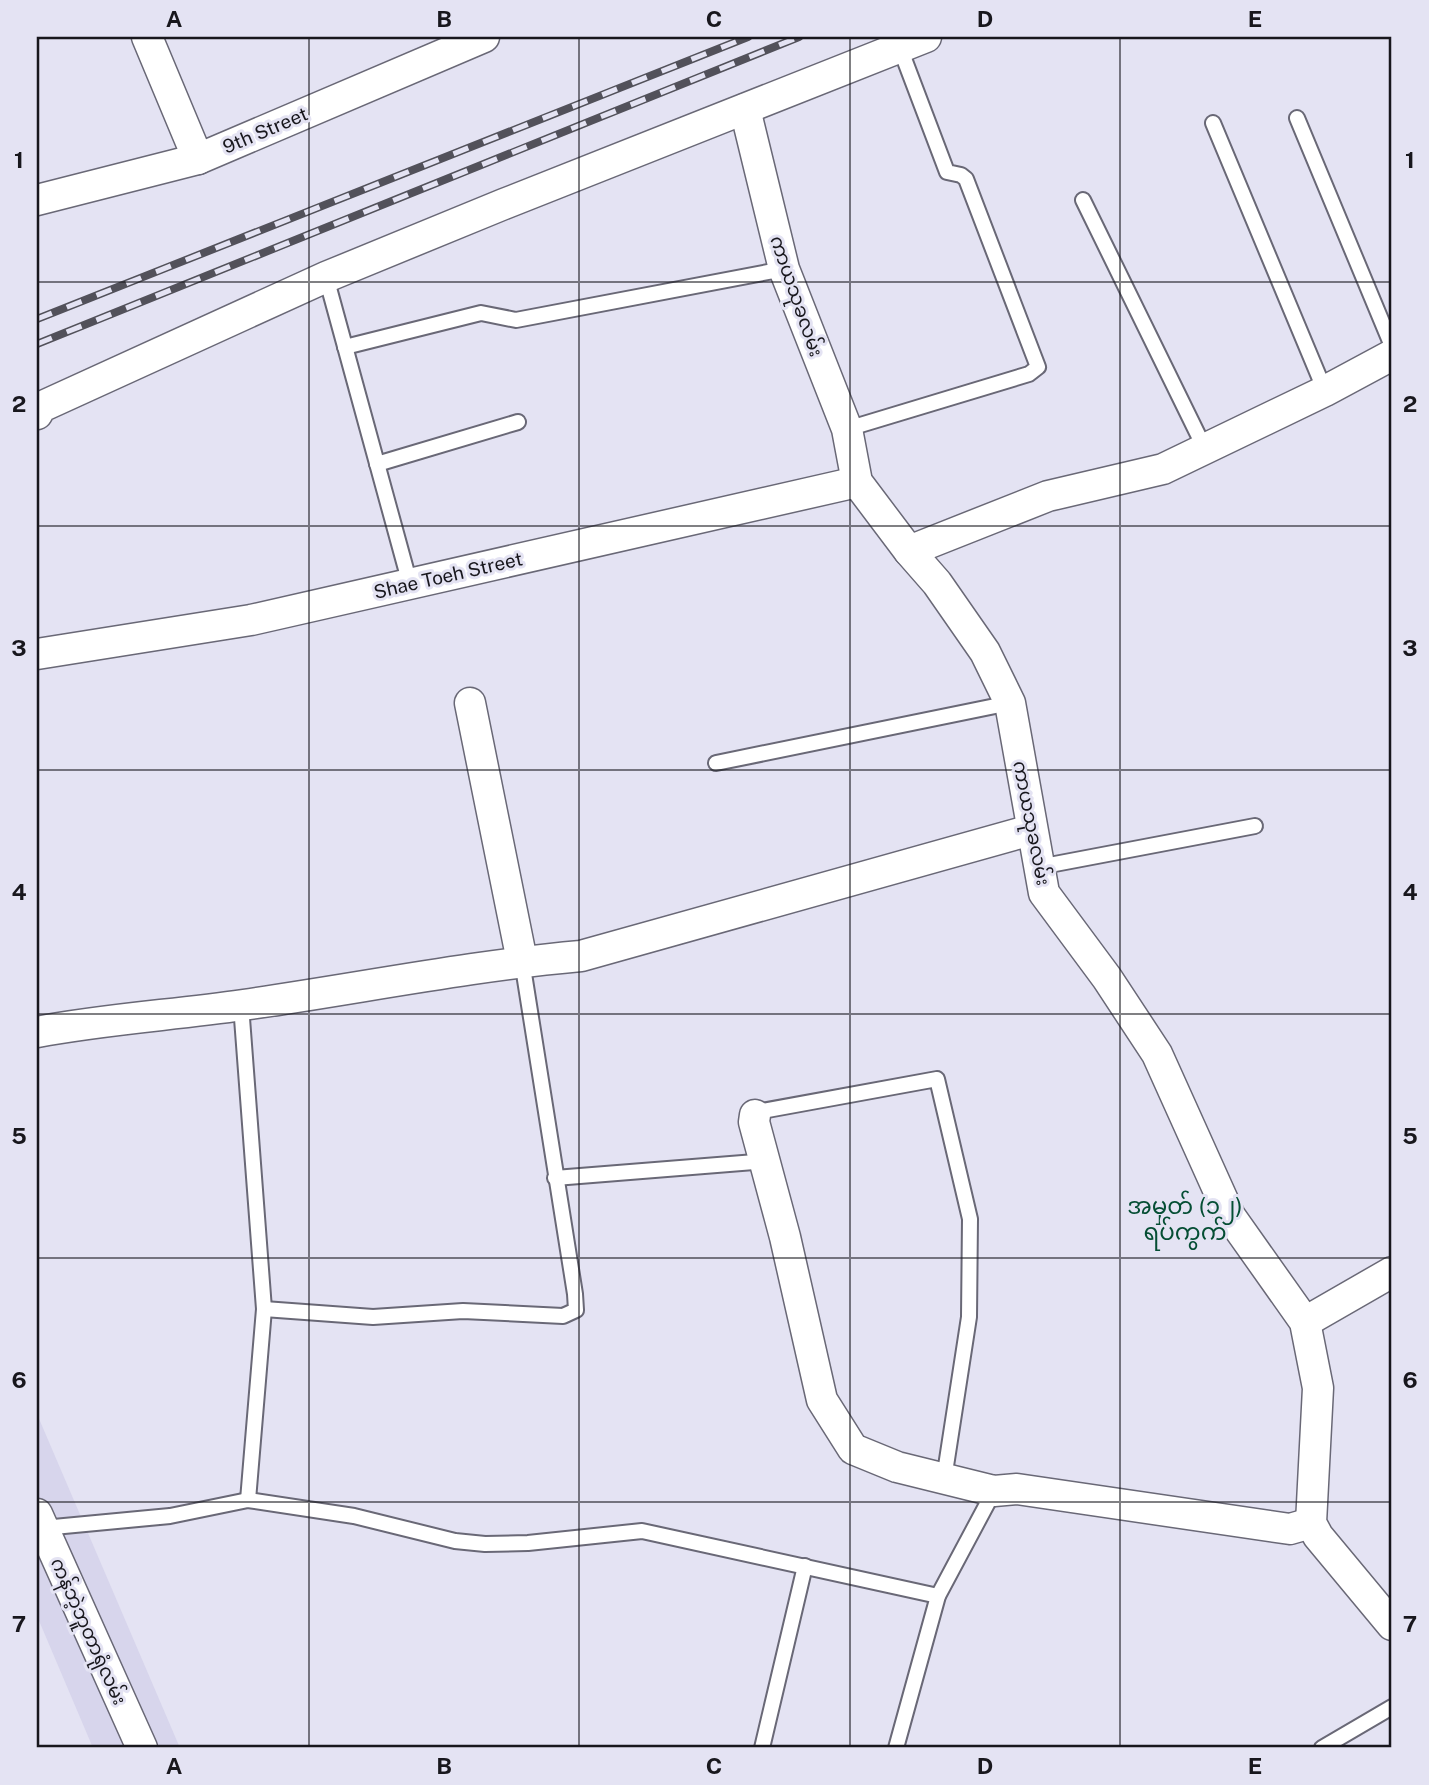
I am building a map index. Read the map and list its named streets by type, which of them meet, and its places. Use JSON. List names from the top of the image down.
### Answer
{
  "streets": {
    "street": [
      "9th Street",
      "ကာယသုခလမ်း",
      "Shae Toeh Street",
      "ကန်ဘဲ့ဘူတာရုံလမ်း"
    ]
  },
  "crossings": [
    ["ကာယသုခလမ်း", "Shae Toeh Street"]
  ],
  "districts": ["အမှတ် (၁၂) ရပ်ကွက်"],
  "grid": {
    "columns": [
      "A",
      "B",
      "C",
      "D",
      "E"
    ],
    "rows": [
      "1",
      "2",
      "3",
      "4",
      "5",
      "6",
      "7"
    ]
  }
}
